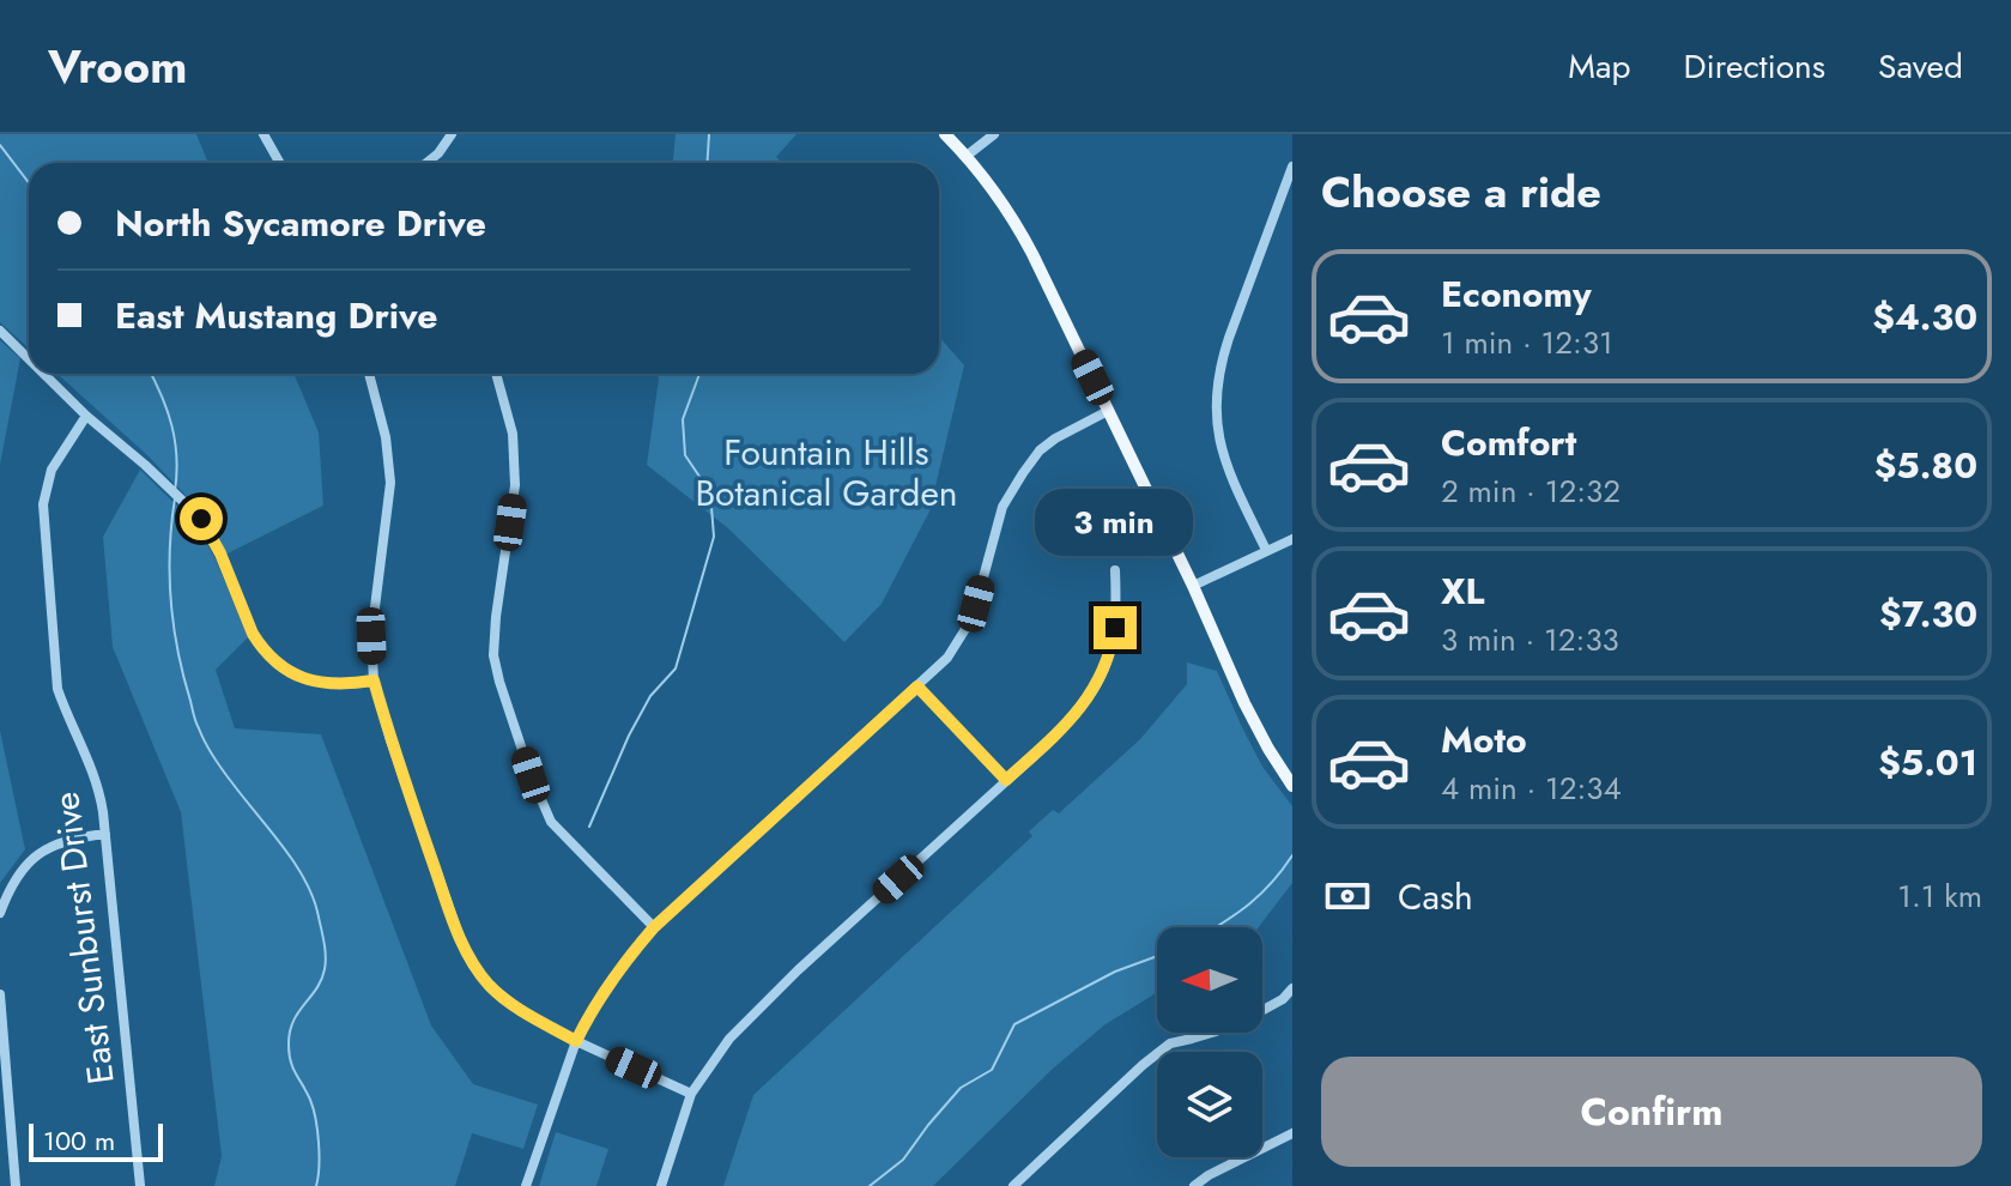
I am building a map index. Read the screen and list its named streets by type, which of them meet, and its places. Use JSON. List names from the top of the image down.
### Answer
{
  "streets": {
    "street": ["East Sunburst Drive"]
  },
  "parks": ["Fountain Hills Botanical Garden"],
  "scale_bar": "100 m",
  "north": "left",
  "page": {
    "header": "Vroom",
    "nav": ["Map", "Directions", "Saved"],
    "heading": "Choose a ride",
    "banner": ["North Sycamore Drive", "East Mustang Drive"],
    "list": [
      {
        "name": "Economy",
        "note": "1 min · 12:31",
        "value": "$4.30"
      },
      {
        "name": "Comfort",
        "note": "2 min · 12:32",
        "value": "$5.80"
      },
      {
        "name": "XL",
        "note": "3 min · 12:33",
        "value": "$7.30"
      },
      {
        "name": "Moto",
        "note": "4 min · 12:34",
        "value": "$5.01"
      }
    ],
    "bubble": "3 min",
    "pay": ["Cash", "1.1 km"],
    "buttons": "Confirm",
    "scale": "100 m"
  }
}
